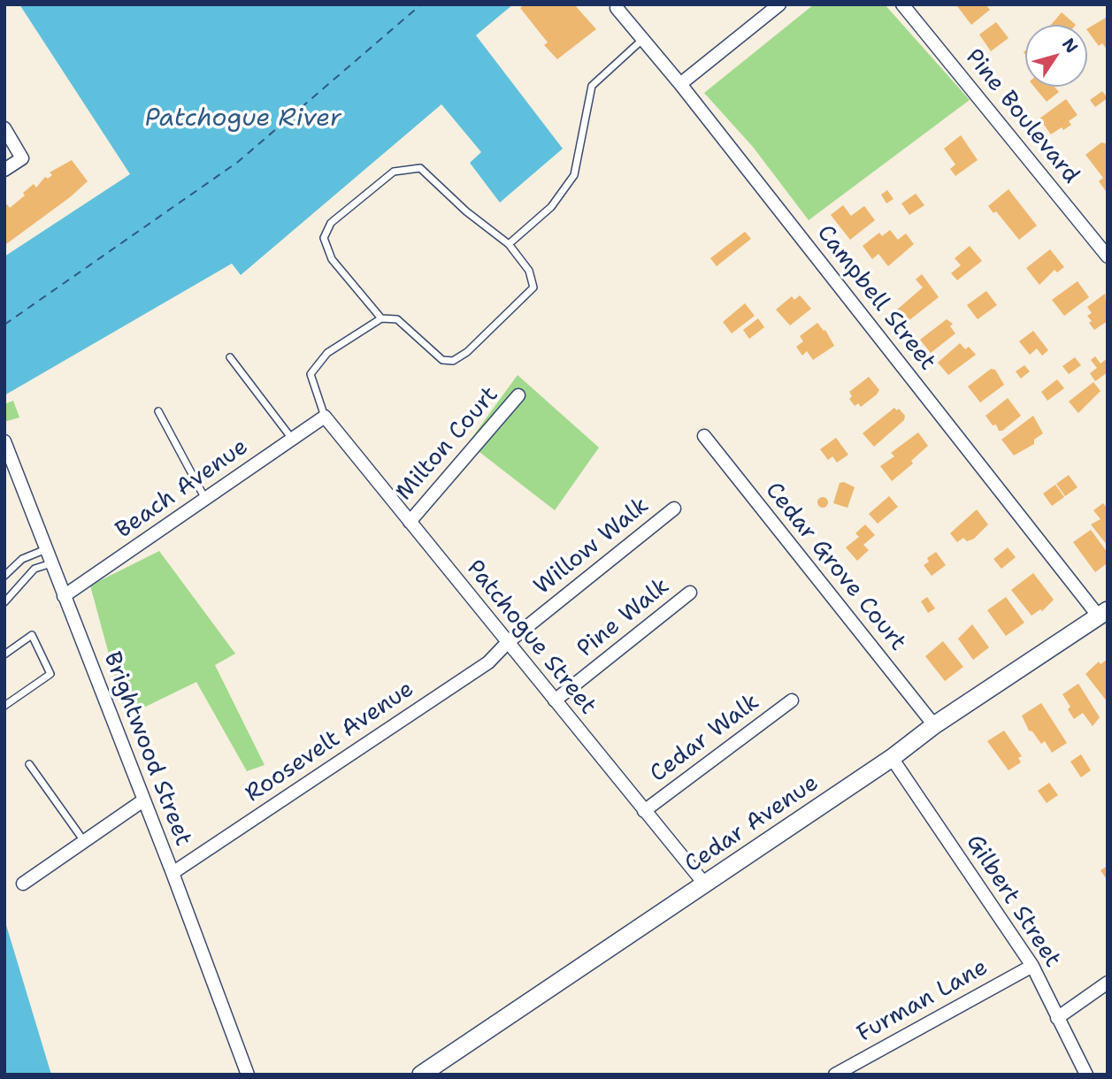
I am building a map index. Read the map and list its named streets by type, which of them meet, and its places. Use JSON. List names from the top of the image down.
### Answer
{
  "streets": {
    "street": [
      "Pine Boulevard",
      "Campbell Street",
      "Milton Court",
      "Beach Avenue",
      "Willow Walk",
      "Cedar Grove Court",
      "Pine Walk",
      "Patchogue Street",
      "Cedar Walk",
      "Roosevelt Avenue",
      "Brightwood Street",
      "Cedar Avenue",
      "Gilbert Street",
      "Furman Lane"
    ]
  },
  "crossings": [
    ["Campbell Street", "Cedar Avenue"],
    ["Milton Court", "Patchogue Street"],
    ["Beach Avenue", "Patchogue Street"],
    ["Beach Avenue", "Brightwood Street"],
    ["Willow Walk", "Patchogue Street"],
    ["Willow Walk", "Roosevelt Avenue"],
    ["Cedar Grove Court", "Cedar Avenue"],
    ["Pine Walk", "Patchogue Street"],
    ["Patchogue Street", "Cedar Walk"],
    ["Patchogue Street", "Roosevelt Avenue"],
    ["Patchogue Street", "Cedar Avenue"],
    ["Roosevelt Avenue", "Brightwood Street"],
    ["Cedar Avenue", "Gilbert Street"],
    ["Gilbert Street", "Furman Lane"]
  ],
  "water": ["Patchogue River"],
  "north": "top right"
}
